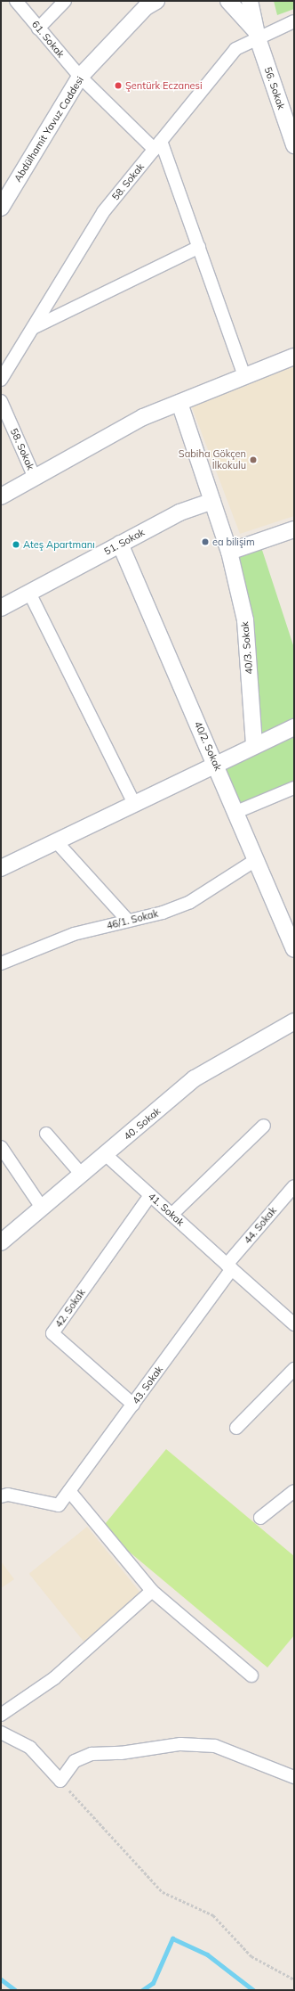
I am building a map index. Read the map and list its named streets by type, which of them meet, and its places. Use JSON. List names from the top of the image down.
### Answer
{
  "streets": {
    "street": [
      "61. Sokak",
      "56. Sokak",
      "Abdülhamit Yavuz Caddesi",
      "58. Sokak",
      "51. Sokak",
      "40/3. Sokak",
      "40/2. Sokak",
      "46/1. Sokak",
      "40. Sokak",
      "41. Sokak",
      "44. Sokak",
      "42. Sokak",
      "43. Sokak"
    ]
  },
  "crossings": [
    ["61. Sokak", "Abdülhamit Yavuz Caddesi"],
    ["61. Sokak", "58. Sokak"],
    ["56. Sokak", "58. Sokak"],
    ["51. Sokak", "40/3. Sokak"],
    ["51. Sokak", "40/2. Sokak"],
    ["40/2. Sokak", "46/1. Sokak"],
    ["40. Sokak", "41. Sokak"],
    ["41. Sokak", "44. Sokak"],
    ["41. Sokak", "42. Sokak"],
    ["41. Sokak", "43. Sokak"],
    ["44. Sokak", "43. Sokak"],
    ["42. Sokak", "43. Sokak"]
  ],
  "places": [
    "Şentürk Eczanesi",
    "Sabiha Gökçen İlkokulu",
    "ea bilişim",
    "Ateş Apartmanı"
  ]
}
